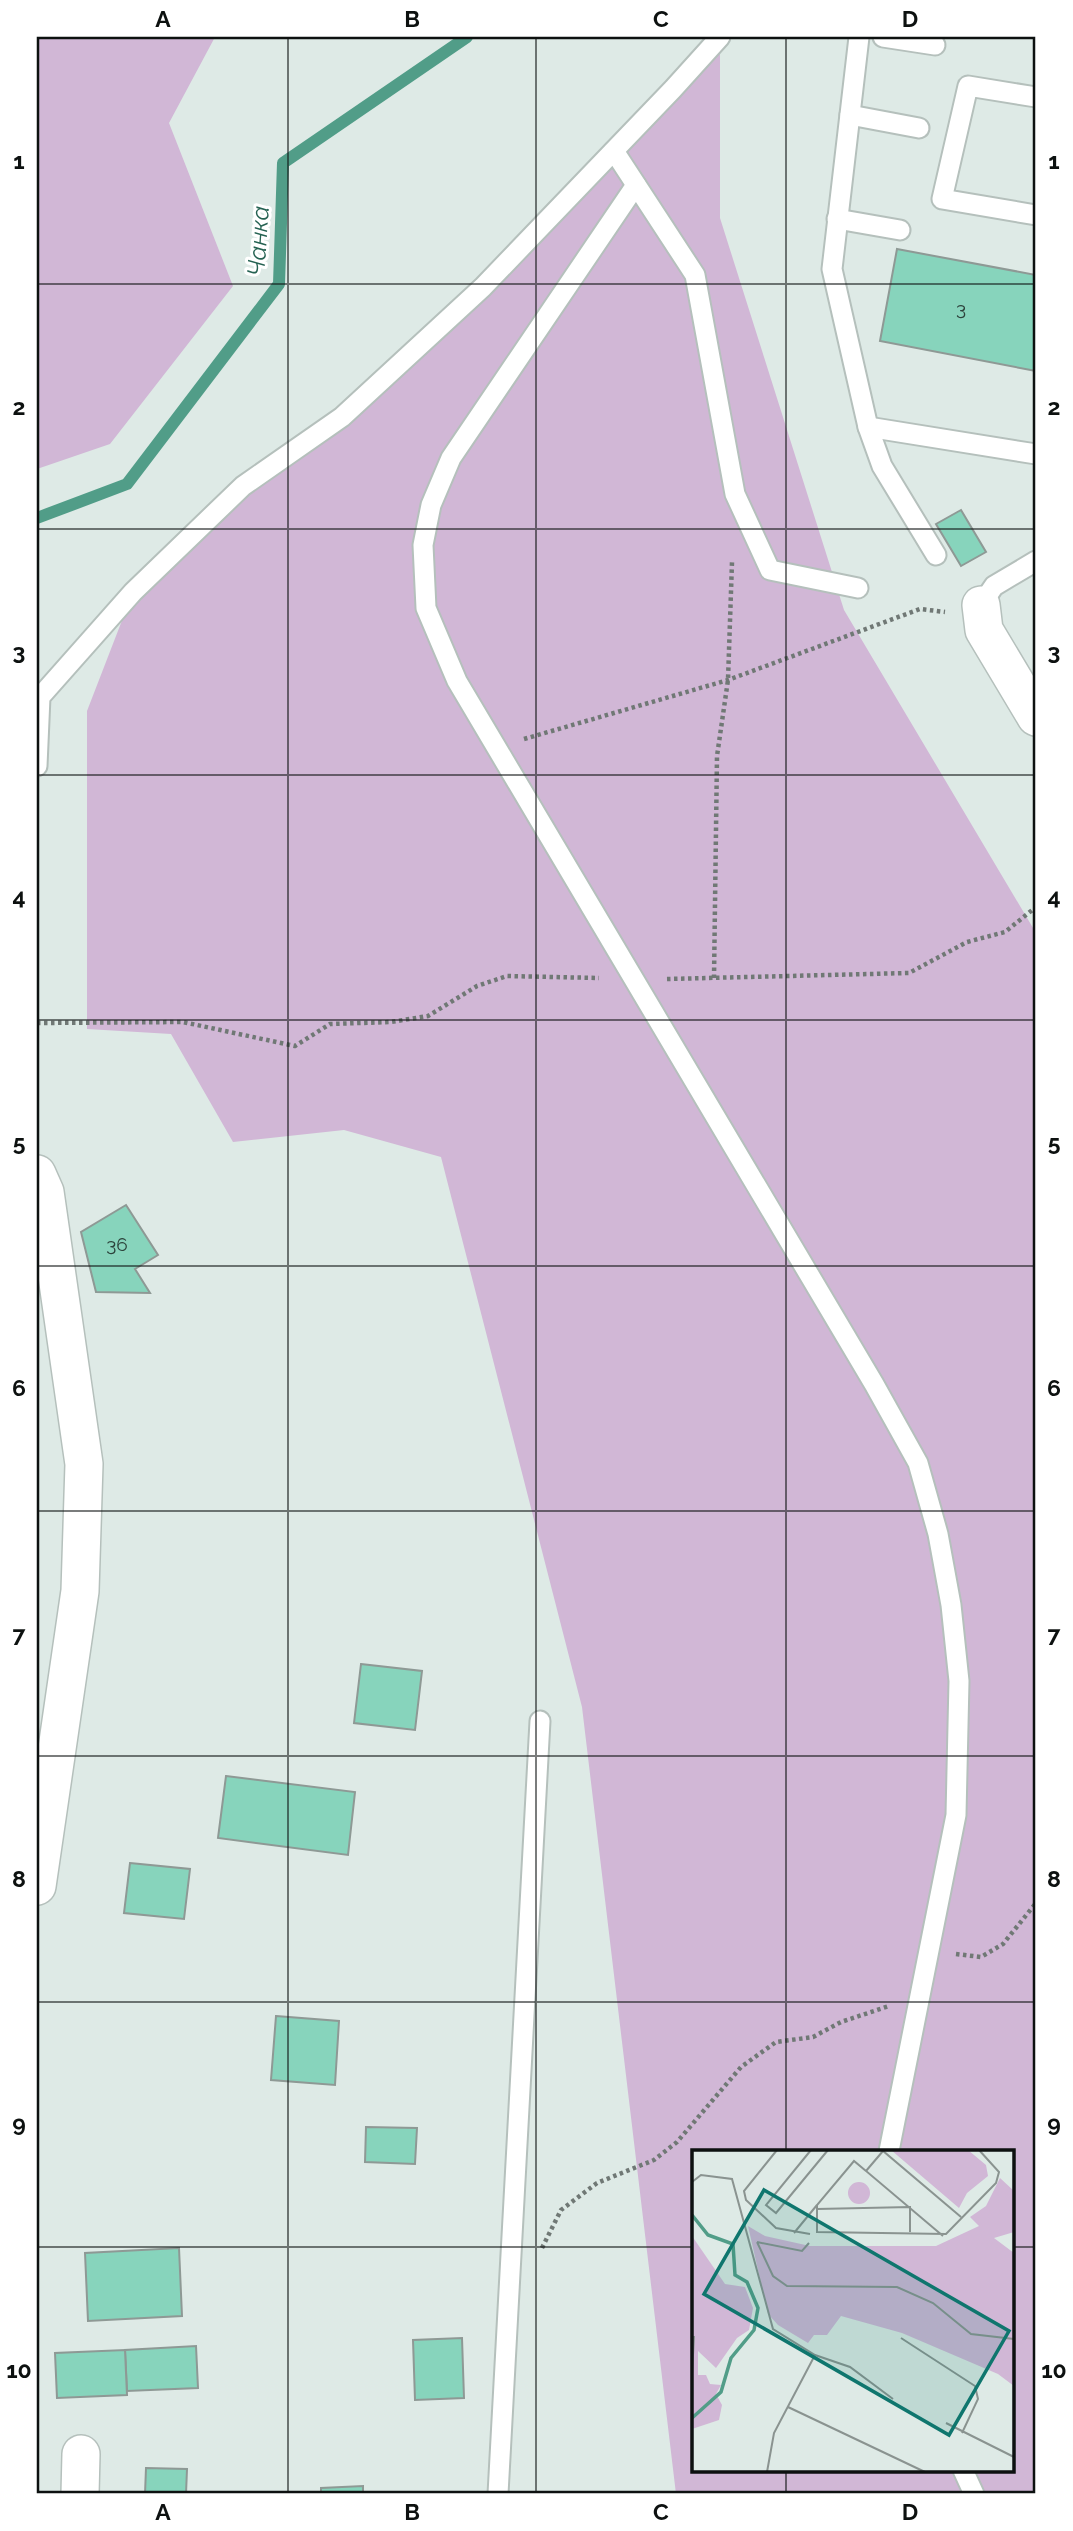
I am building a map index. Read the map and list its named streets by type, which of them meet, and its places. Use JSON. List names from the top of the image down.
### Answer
{
  "water": ["Чанка"],
  "house_numbers": ["3", "36"],
  "grid": {
    "columns": [
      "A",
      "B",
      "C",
      "D"
    ],
    "rows": [
      "1",
      "2",
      "3",
      "4",
      "5",
      "6",
      "7",
      "8",
      "9",
      "10"
    ]
  }
}
